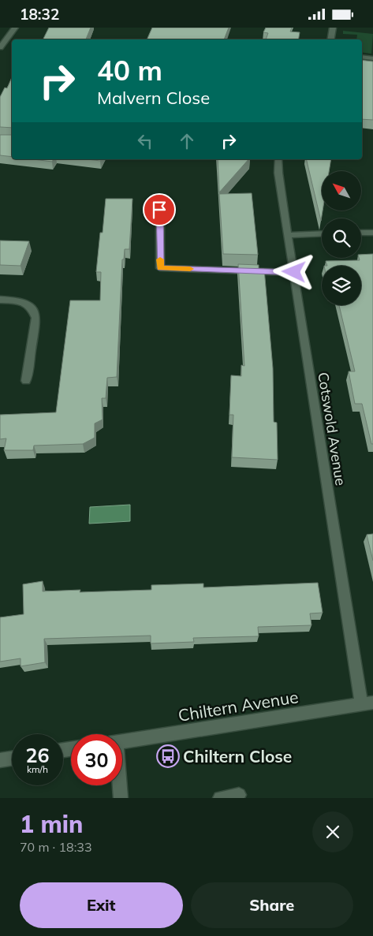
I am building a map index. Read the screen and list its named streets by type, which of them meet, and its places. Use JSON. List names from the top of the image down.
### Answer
{
  "streets": {
    "street": ["Cotswold Avenue", "Chiltern Avenue"]
  },
  "crossings": [
    ["Cotswold Avenue", "Chiltern Avenue"]
  ],
  "places": {
    "bus stop": ["Chiltern Close"]
  },
  "north": "top left",
  "page": {
    "status": "18:32",
    "turn": ["40 m", "Malvern Close"],
    "speed": "26 km/h",
    "limit": "30",
    "heading": ["1 min", "70 m · 18:33"],
    "buttons": ["Exit", "Share"]
  }
}
